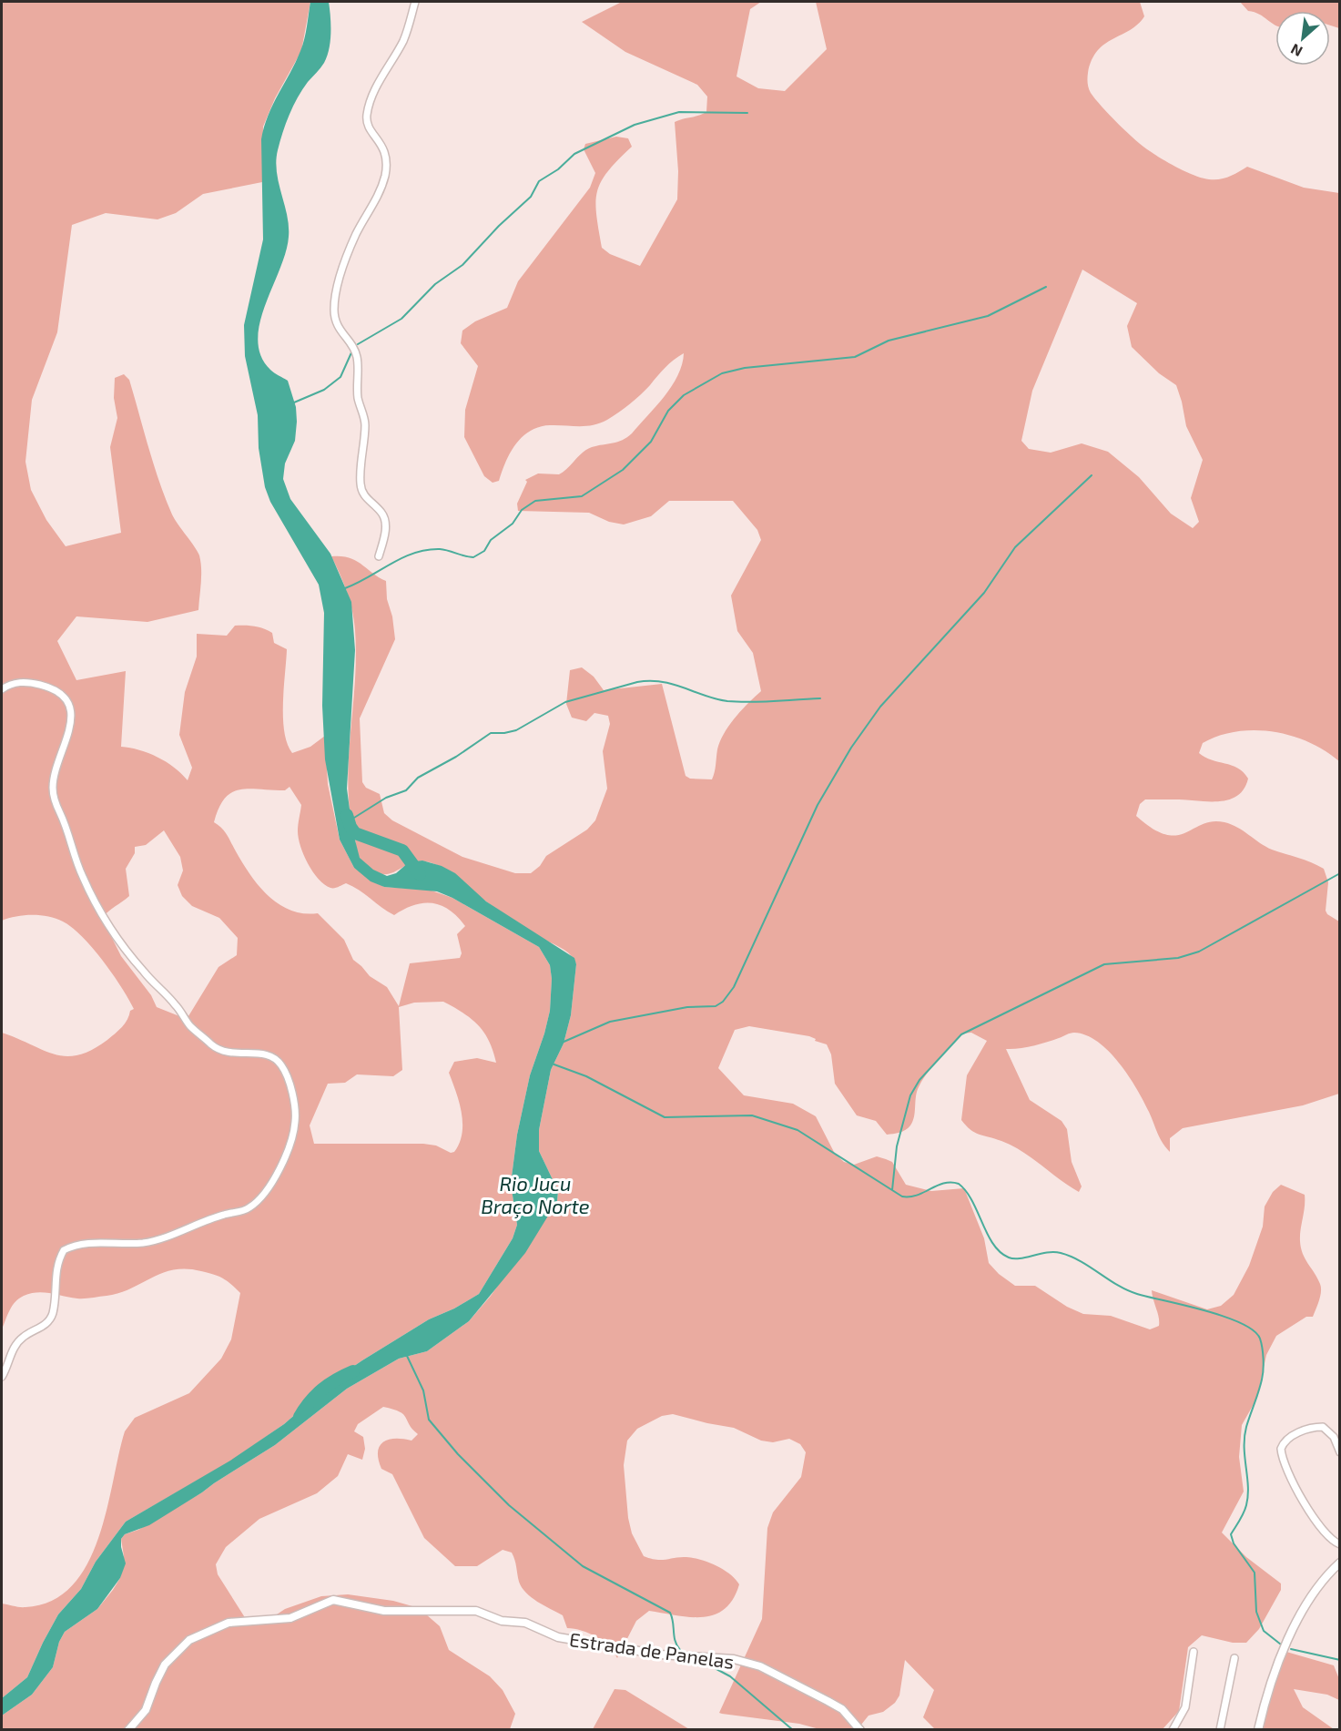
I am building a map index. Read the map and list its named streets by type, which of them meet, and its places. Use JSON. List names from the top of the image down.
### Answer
{
  "streets": {
    "street": ["Estrada de Panelas"]
  },
  "water": ["Rio Jucu Braço Norte"],
  "north": "bottom left"
}
